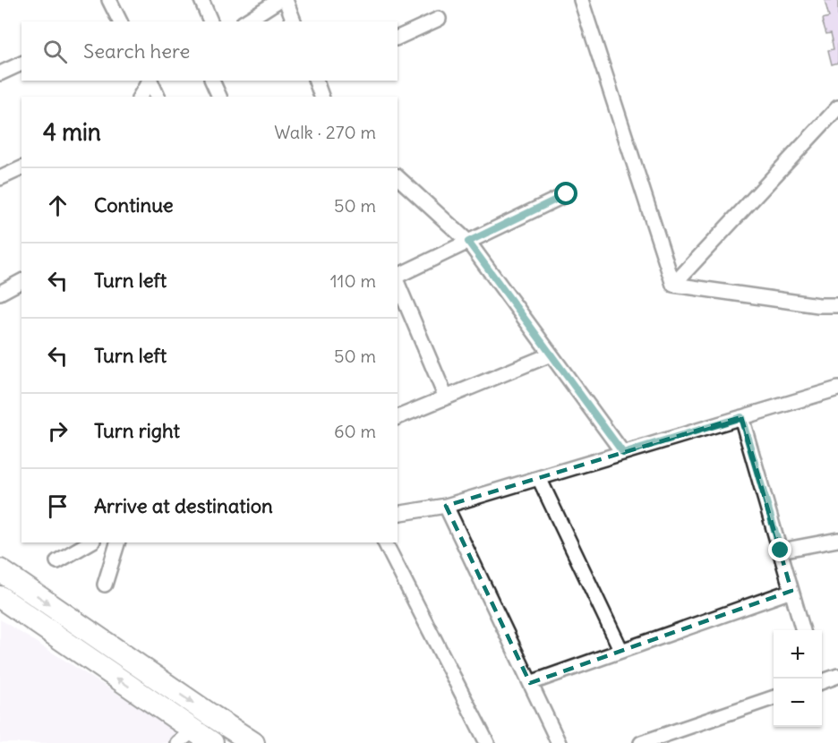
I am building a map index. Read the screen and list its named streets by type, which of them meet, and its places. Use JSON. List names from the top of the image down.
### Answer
{
  "page": {
    "search": "Search here",
    "heading": ["4 min", "Walk · 270 m"],
    "list": [
      ["Continue", "50 m"],
      ["Turn left", "110 m"],
      ["Turn left", "50 m"],
      ["Turn right", "60 m"],
      "Arrive at destination"
    ],
    "map_buttons": ["+", "−"]
  }
}
